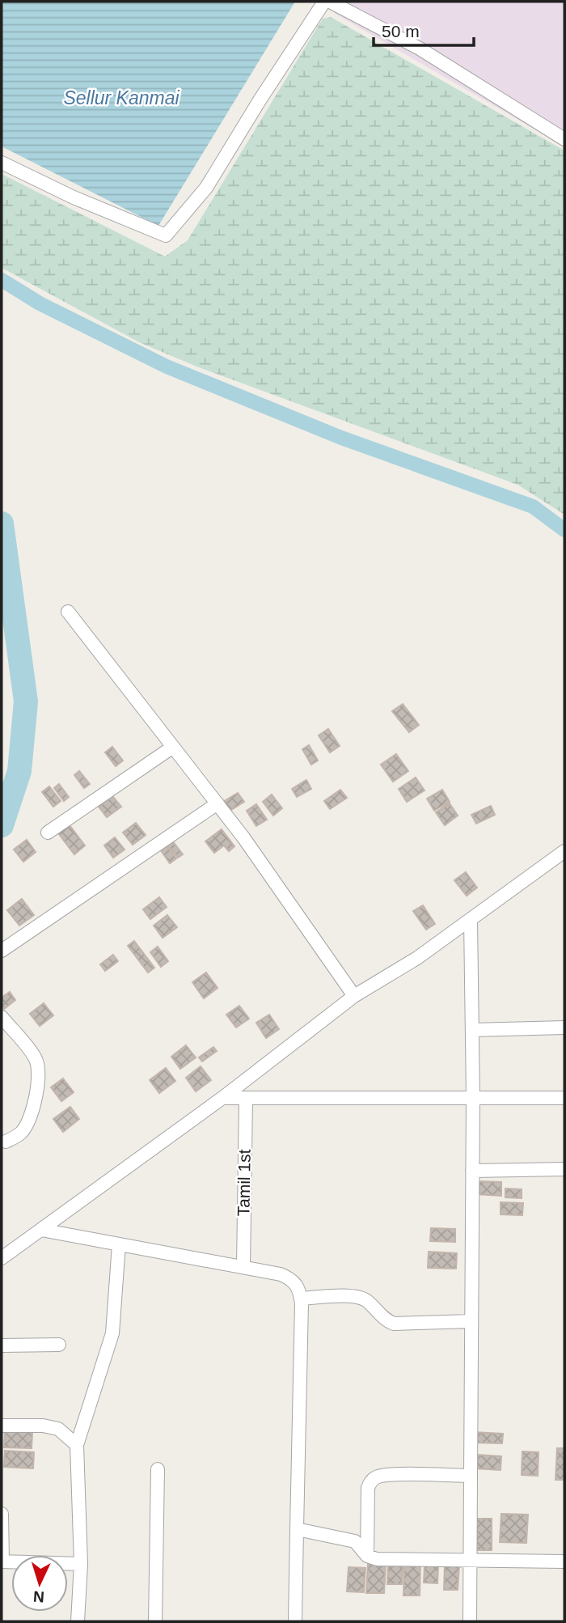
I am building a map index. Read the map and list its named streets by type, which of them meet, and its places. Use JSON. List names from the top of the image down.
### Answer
{
  "streets": {
    "street": ["Tamil 1st"]
  },
  "water": ["Sellur Kanmai"],
  "scale_bar": "50 m",
  "north": "bottom"
}
